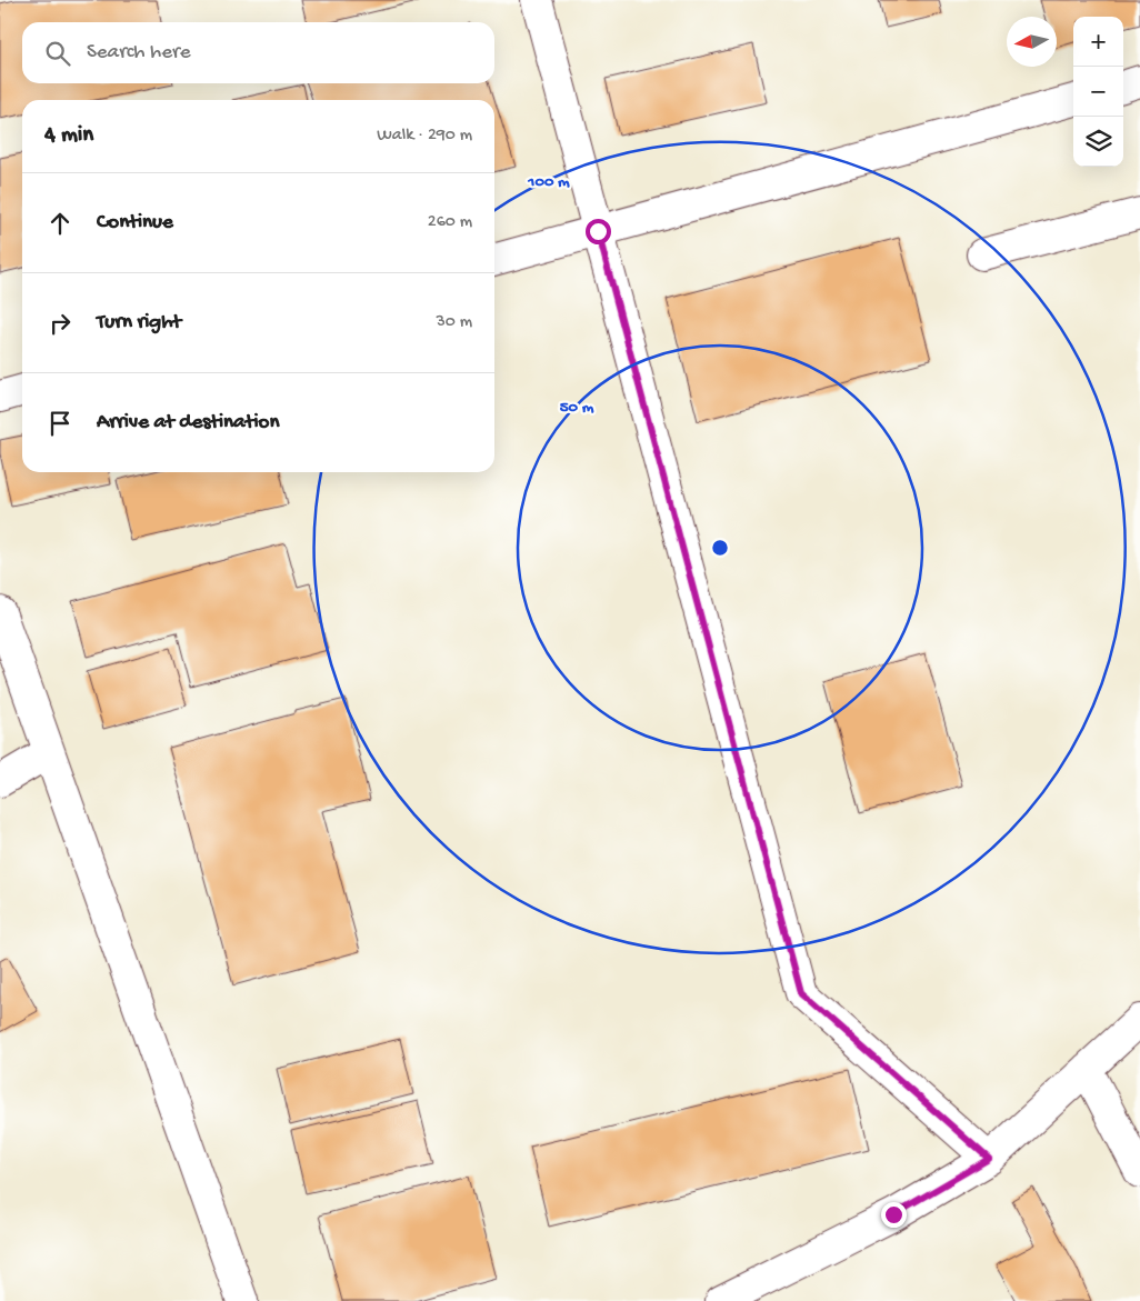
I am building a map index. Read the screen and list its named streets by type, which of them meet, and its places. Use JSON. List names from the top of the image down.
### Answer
{
  "north": "left",
  "page": {
    "map_buttons": ["+", "−"],
    "search": "Search here",
    "heading": ["4 min", "Walk · 290 m"],
    "list": [
      ["Continue", "260 m"],
      ["Turn right", "30 m"],
      "Arrive at destination"
    ]
  },
  "rings": ["100 m", "50 m"]
}
